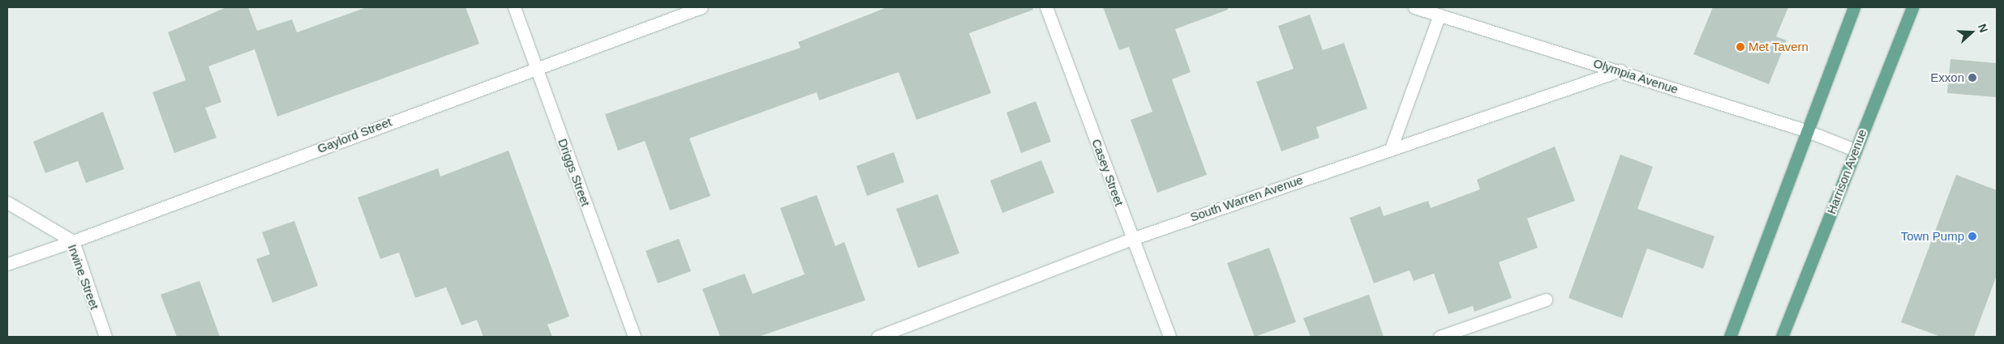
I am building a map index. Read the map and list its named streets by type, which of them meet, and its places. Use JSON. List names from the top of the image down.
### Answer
{
  "streets": {
    "main road": ["Harrison Avenue"],
    "street": [
      "Olympia Avenue",
      "Gaylord Street",
      "Driggs Street",
      "Casey Street",
      "South Warren Avenue",
      "Irwine Street"
    ]
  },
  "crossings": [
    ["Olympia Avenue", "Harrison Avenue"],
    ["Olympia Avenue", "South Warren Avenue"],
    ["Gaylord Street", "Driggs Street"],
    ["Gaylord Street", "Irwine Street"],
    ["Casey Street", "South Warren Avenue"]
  ],
  "places": ["Met Tavern", "Exxon", "Town Pump"],
  "north": "right"
}
